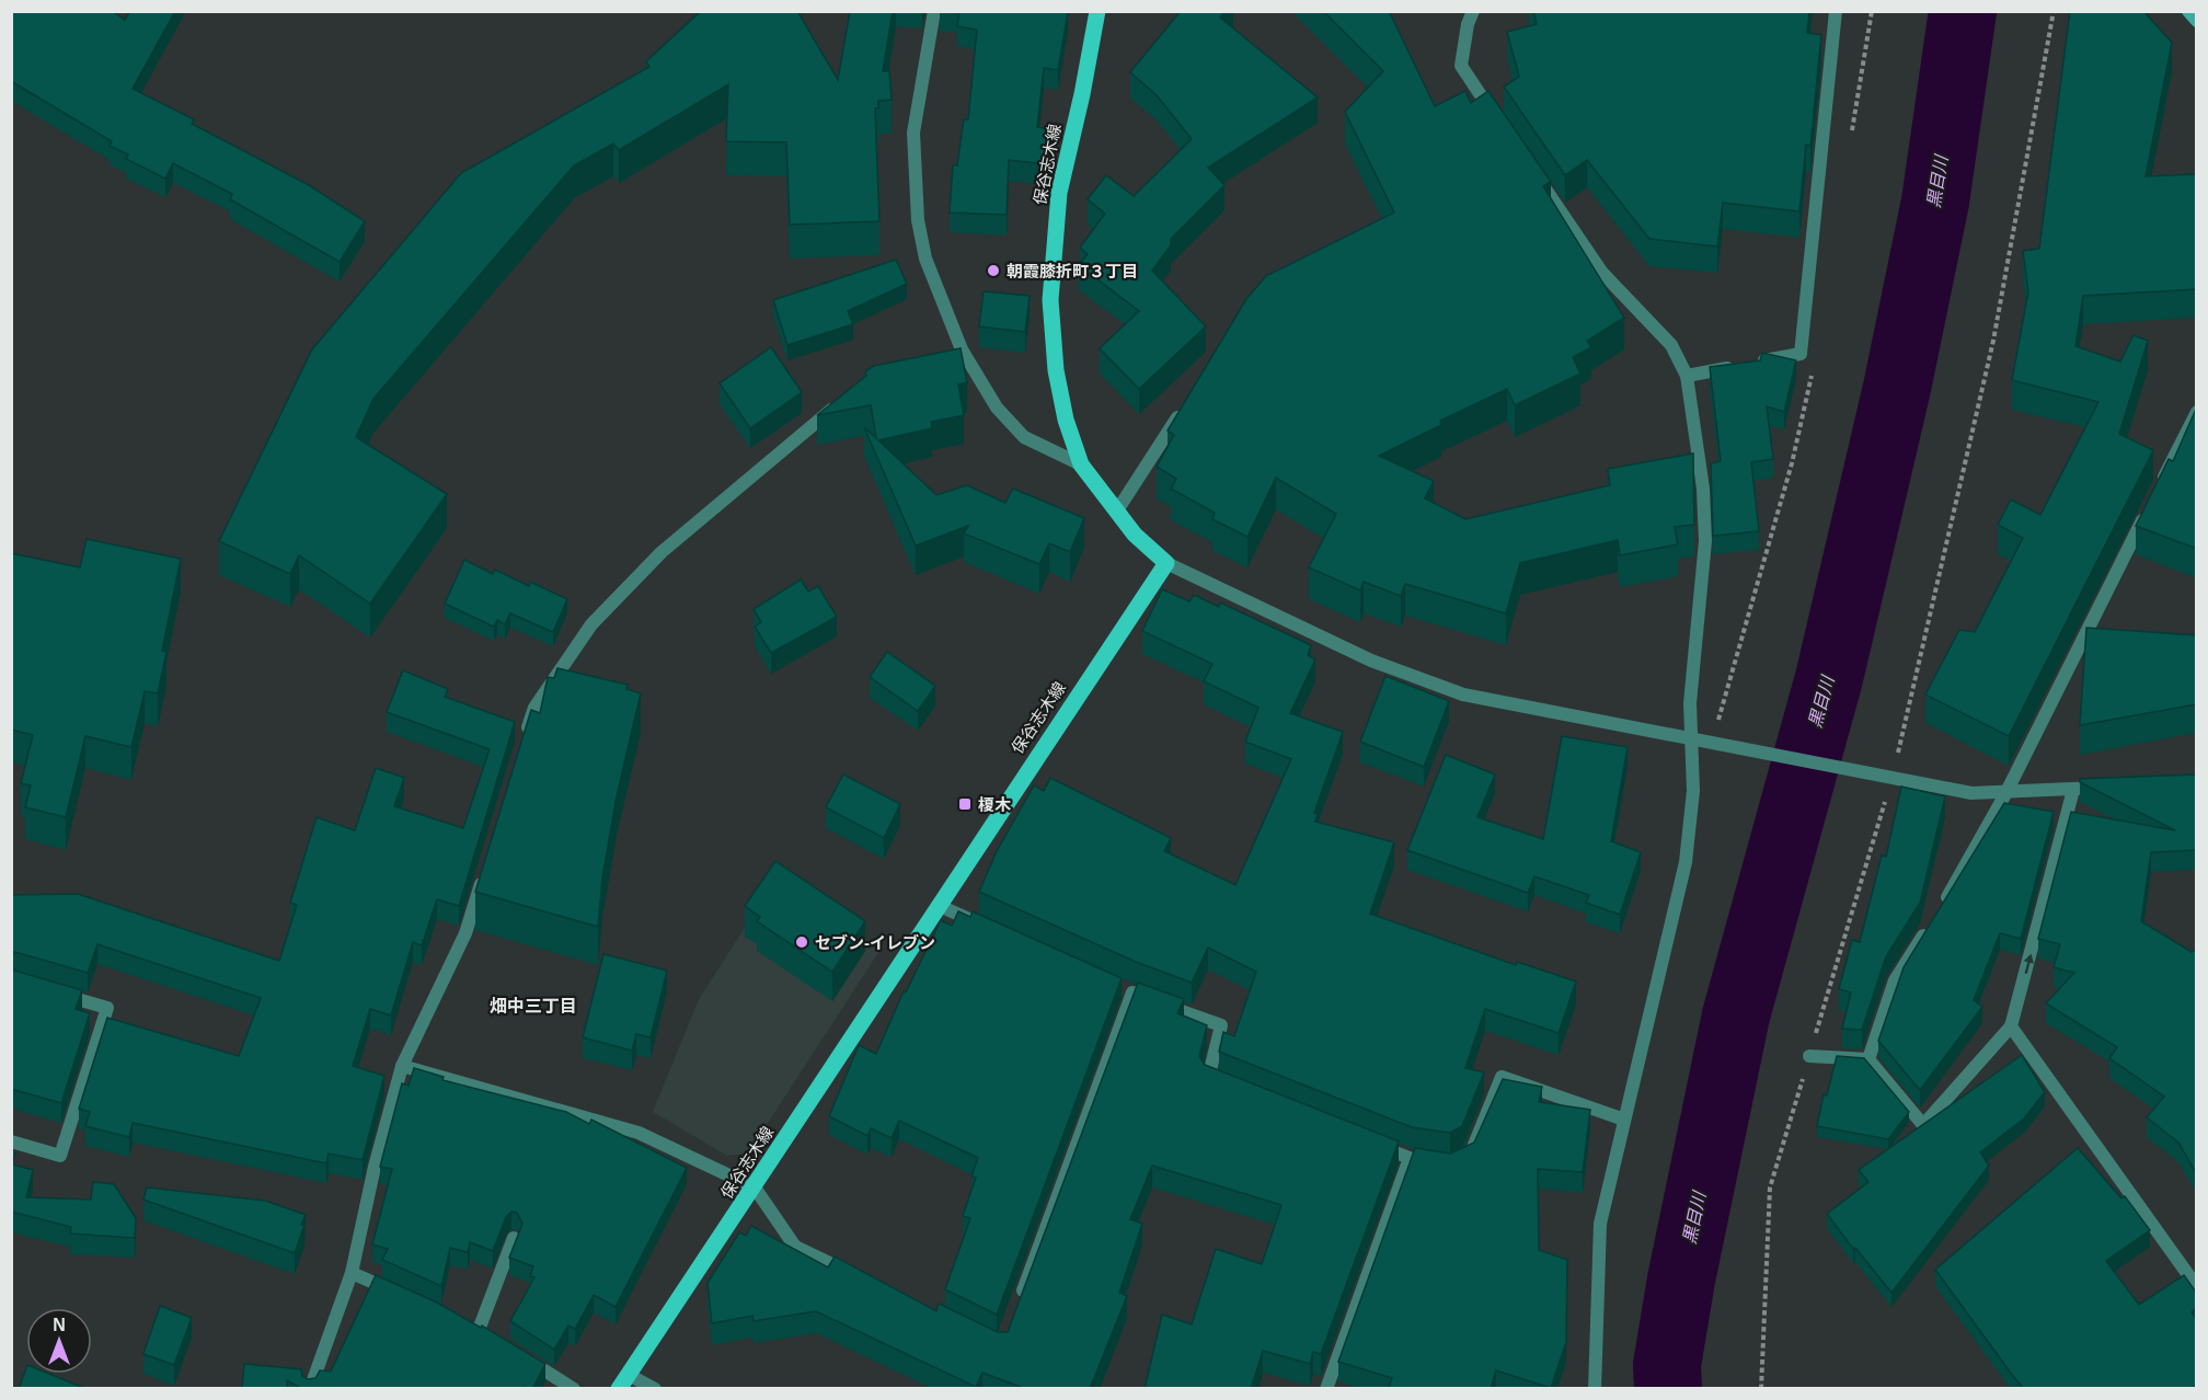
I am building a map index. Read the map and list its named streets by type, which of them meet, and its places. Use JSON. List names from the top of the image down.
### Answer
{
  "streets": {
    "main road": ["保谷志木線"]
  },
  "districts": ["畑中三丁目"],
  "water": ["黒目川"],
  "places": {
    "other": ["朝霞膝折町３丁目", "セブン-イレブン"],
    "transit": ["榎木"]
  },
  "north": "top"
}
